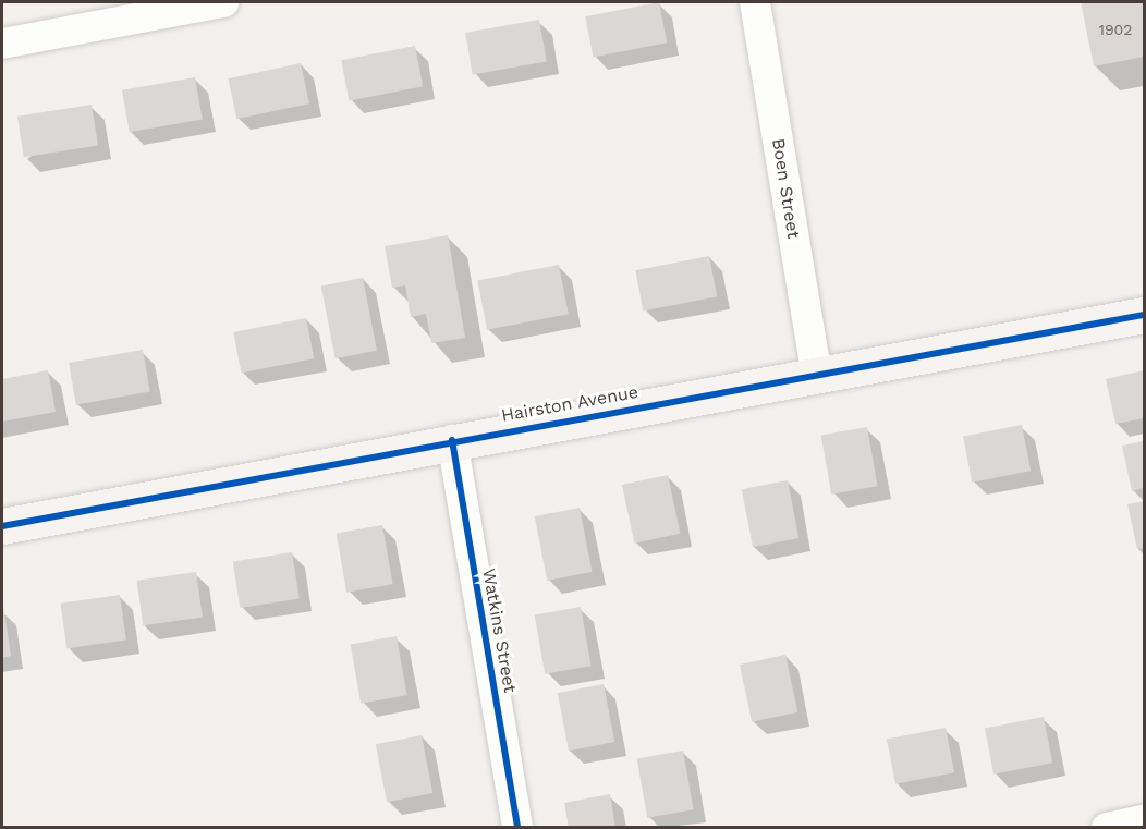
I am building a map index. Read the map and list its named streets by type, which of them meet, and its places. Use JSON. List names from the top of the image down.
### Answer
{
  "streets": {
    "street": ["Boen Street", "Hairston Avenue", "Watkins Street"]
  },
  "crossings": [
    ["Boen Street", "Hairston Avenue"],
    ["Hairston Avenue", "Watkins Street"]
  ],
  "house_numbers": ["1902"]
}
